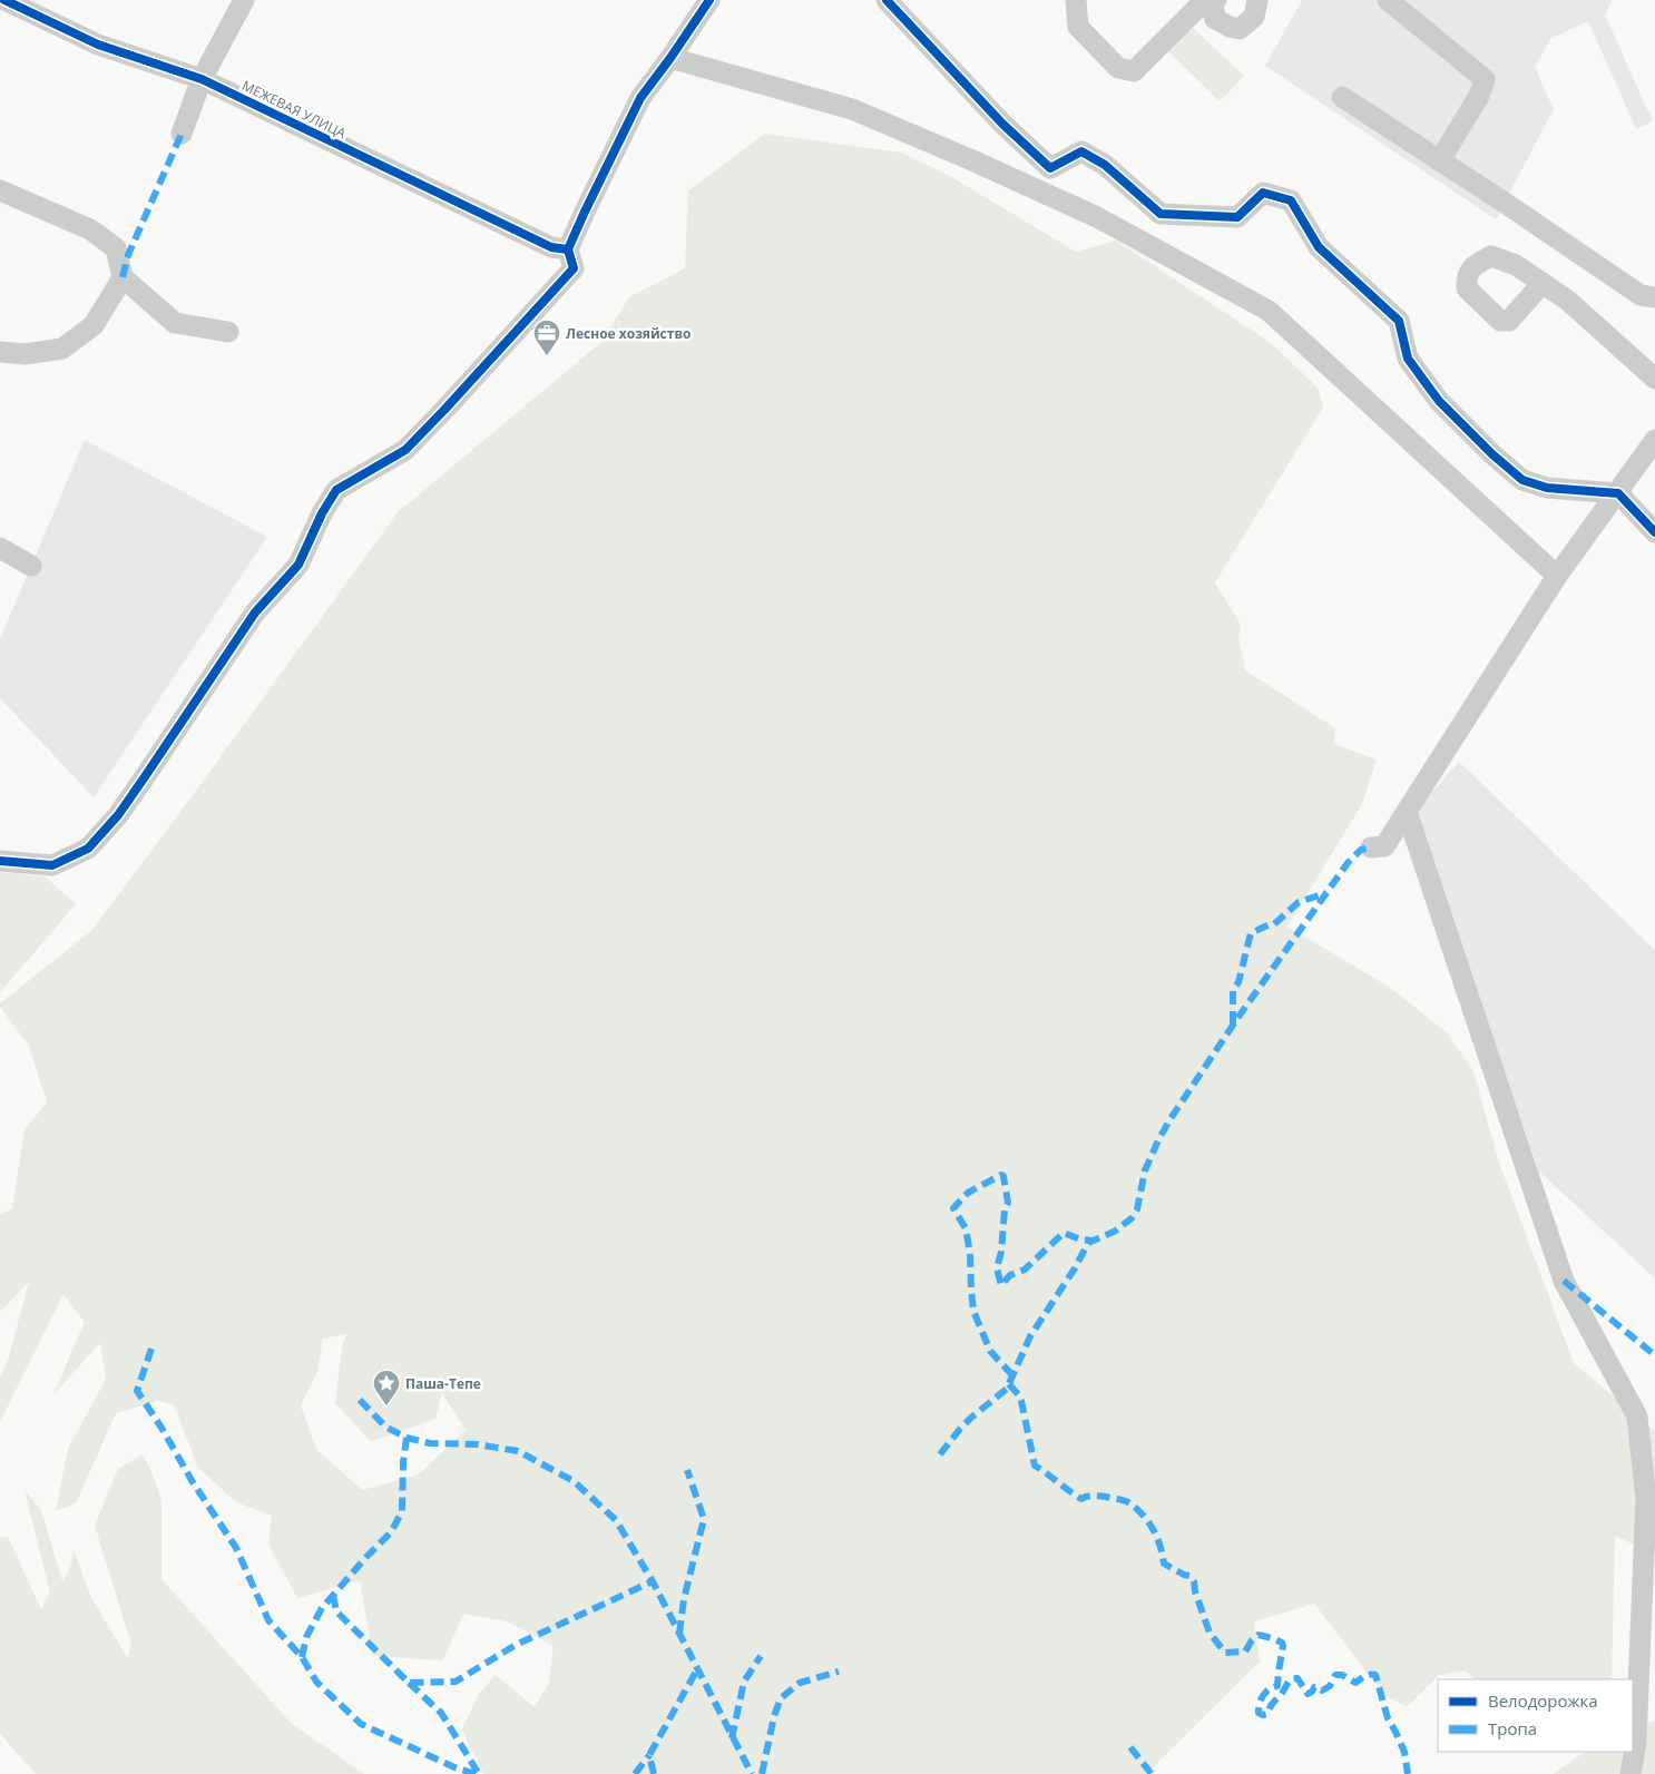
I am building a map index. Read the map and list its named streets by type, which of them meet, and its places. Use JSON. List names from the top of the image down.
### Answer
{
  "streets": {
    "street": ["МЕЖЕВАЯ УЛИЦА"]
  },
  "places": {
    "office": ["Лесное хозяйство"],
    "place": ["Паша-Тепе"]
  },
  "legend": ["Велодорожка", "Тропа"]
}
